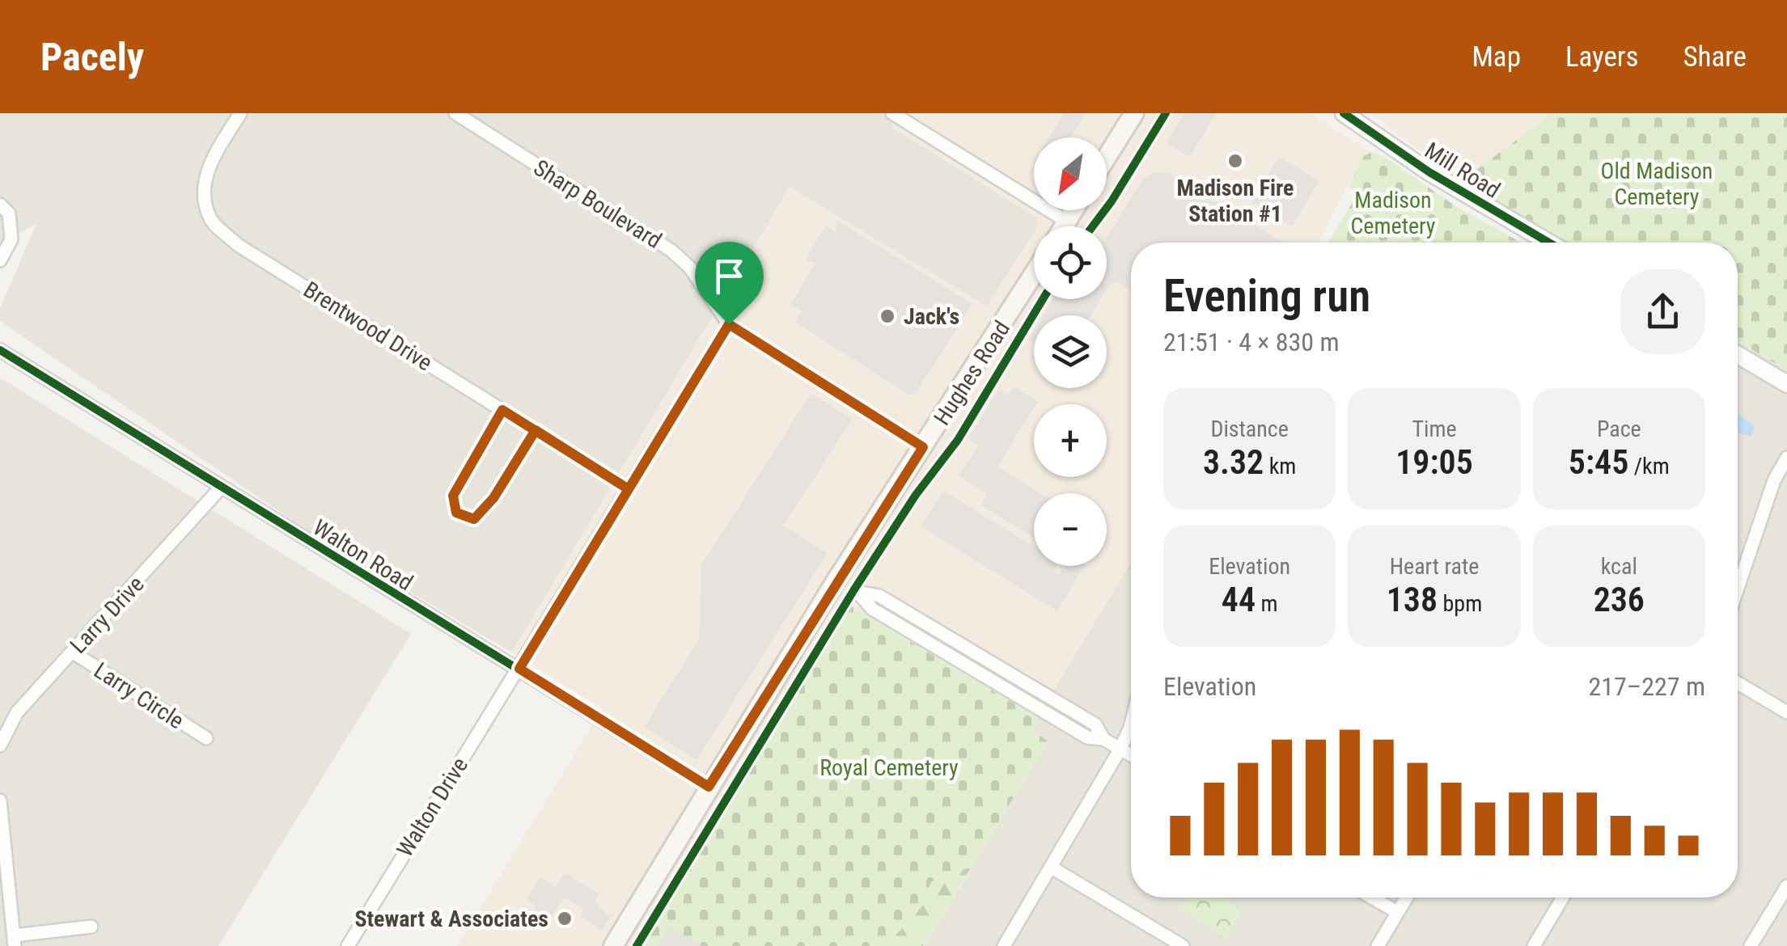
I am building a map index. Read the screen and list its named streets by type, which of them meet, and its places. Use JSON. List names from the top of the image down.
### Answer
{
  "streets": {
    "main road": ["Hughes Road"],
    "street": [
      "Mill Road",
      "Sharp Boulevard",
      "Brentwood Drive",
      "Walton Road",
      "Larry Drive",
      "Larry Circle",
      "Walton Drive"
    ]
  },
  "crossings": [
    ["Sharp Boulevard", "Hughes Road"],
    ["Sharp Boulevard", "Walton Drive"],
    ["Brentwood Drive", "Walton Drive"],
    ["Hughes Road", "Walton Road"],
    ["Walton Road", "Larry Drive"],
    ["Walton Road", "Walton Drive"],
    ["Larry Drive", "Larry Circle"]
  ],
  "parks": ["Old Madison Cemetery", "Madison Cemetery", "Royal Cemetery"],
  "places": ["Madison Fire Station #1", "Jack's", "Stewart & Associates"],
  "north": "bottom left",
  "page": {
    "header": "Pacely",
    "nav": ["Map", "Layers", "Share"],
    "map_buttons": ["+", "−"],
    "heading": ["Evening run", "21:51 · 4 × 830 m"],
    "stats": [
      ["Distance", "3.32 km"],
      ["Time", "19:05"],
      ["Pace", "5:45 /km"],
      ["Elevation", "44 m"],
      ["Heart rate", "138 bpm"],
      ["kcal", "236"]
    ],
    "chart": ["Elevation", "217–227 m"]
  }
}
